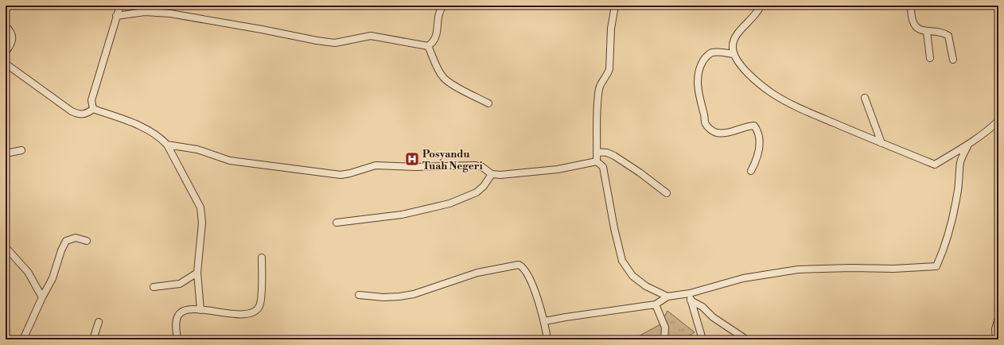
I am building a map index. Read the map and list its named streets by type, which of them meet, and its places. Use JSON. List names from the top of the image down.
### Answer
{
  "places": {
    "hospital": ["Posyandu Tuah Negeri"]
  }
}
